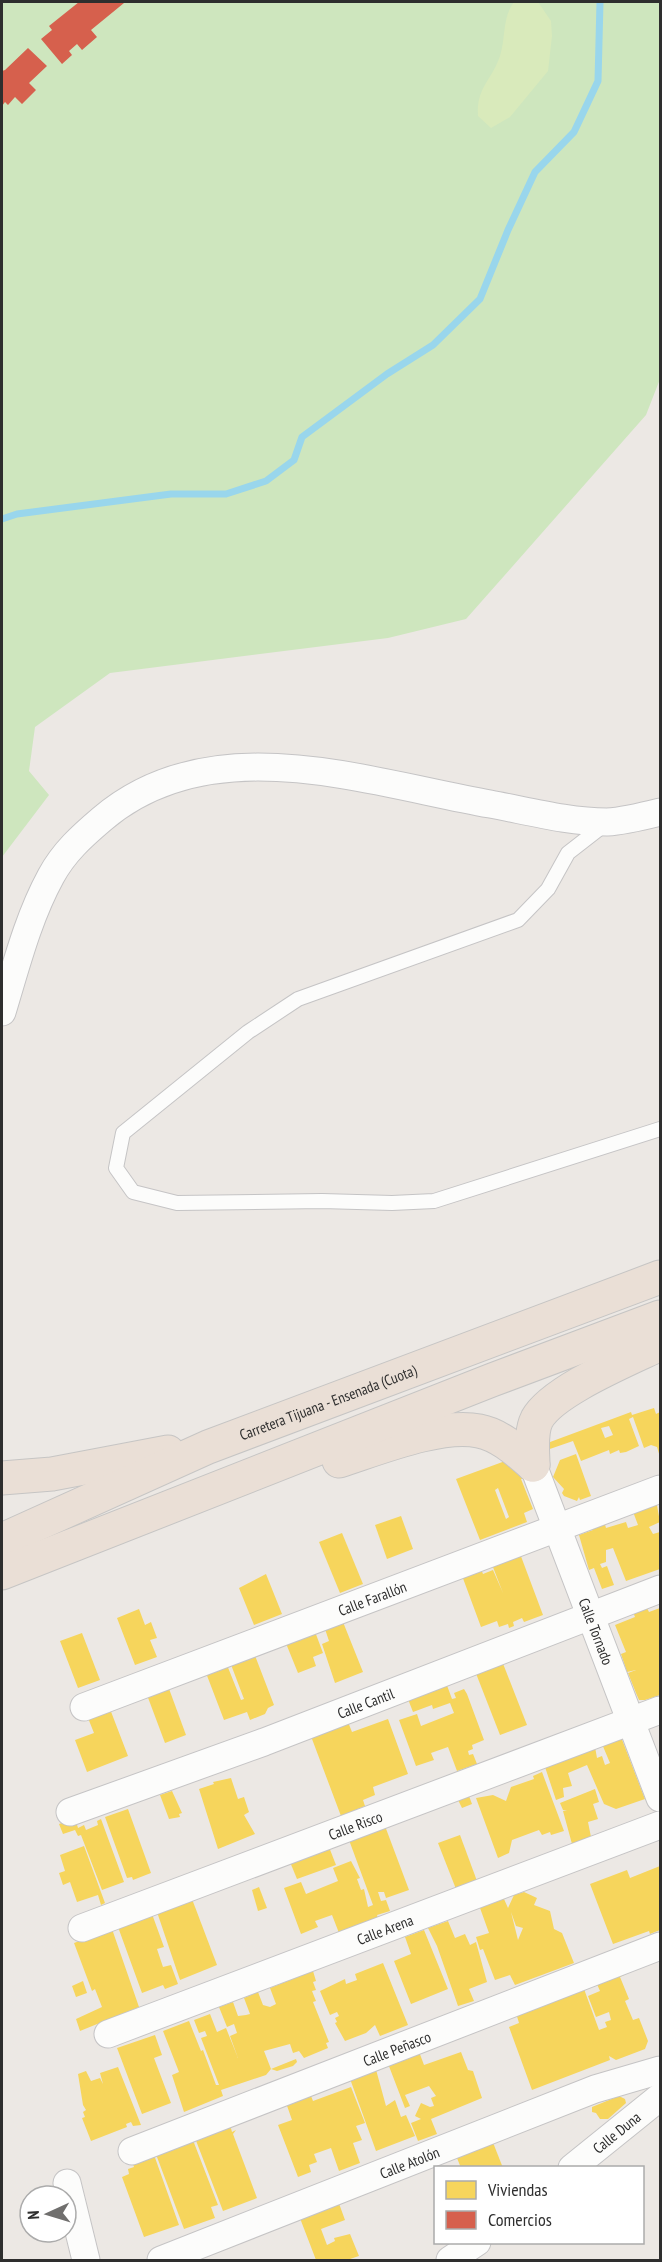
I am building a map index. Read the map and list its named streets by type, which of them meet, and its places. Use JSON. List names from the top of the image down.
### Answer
{
  "streets": {
    "highway": ["Carretera Tijuana - Ensenada (Cuota)"],
    "street": [
      "Calle Farallón",
      "Calle Tornado",
      "Calle Cantil",
      "Calle Risco",
      "Calle Arena",
      "Calle Peñasco",
      "Calle Duna",
      "Calle Atolón"
    ]
  },
  "crossings": [
    ["Calle Farallón", "Calle Tornado"],
    ["Calle Tornado", "Calle Cantil"],
    ["Calle Tornado", "Calle Risco"]
  ],
  "legend": ["Viviendas", "Comercios"],
  "north": "left"
}
